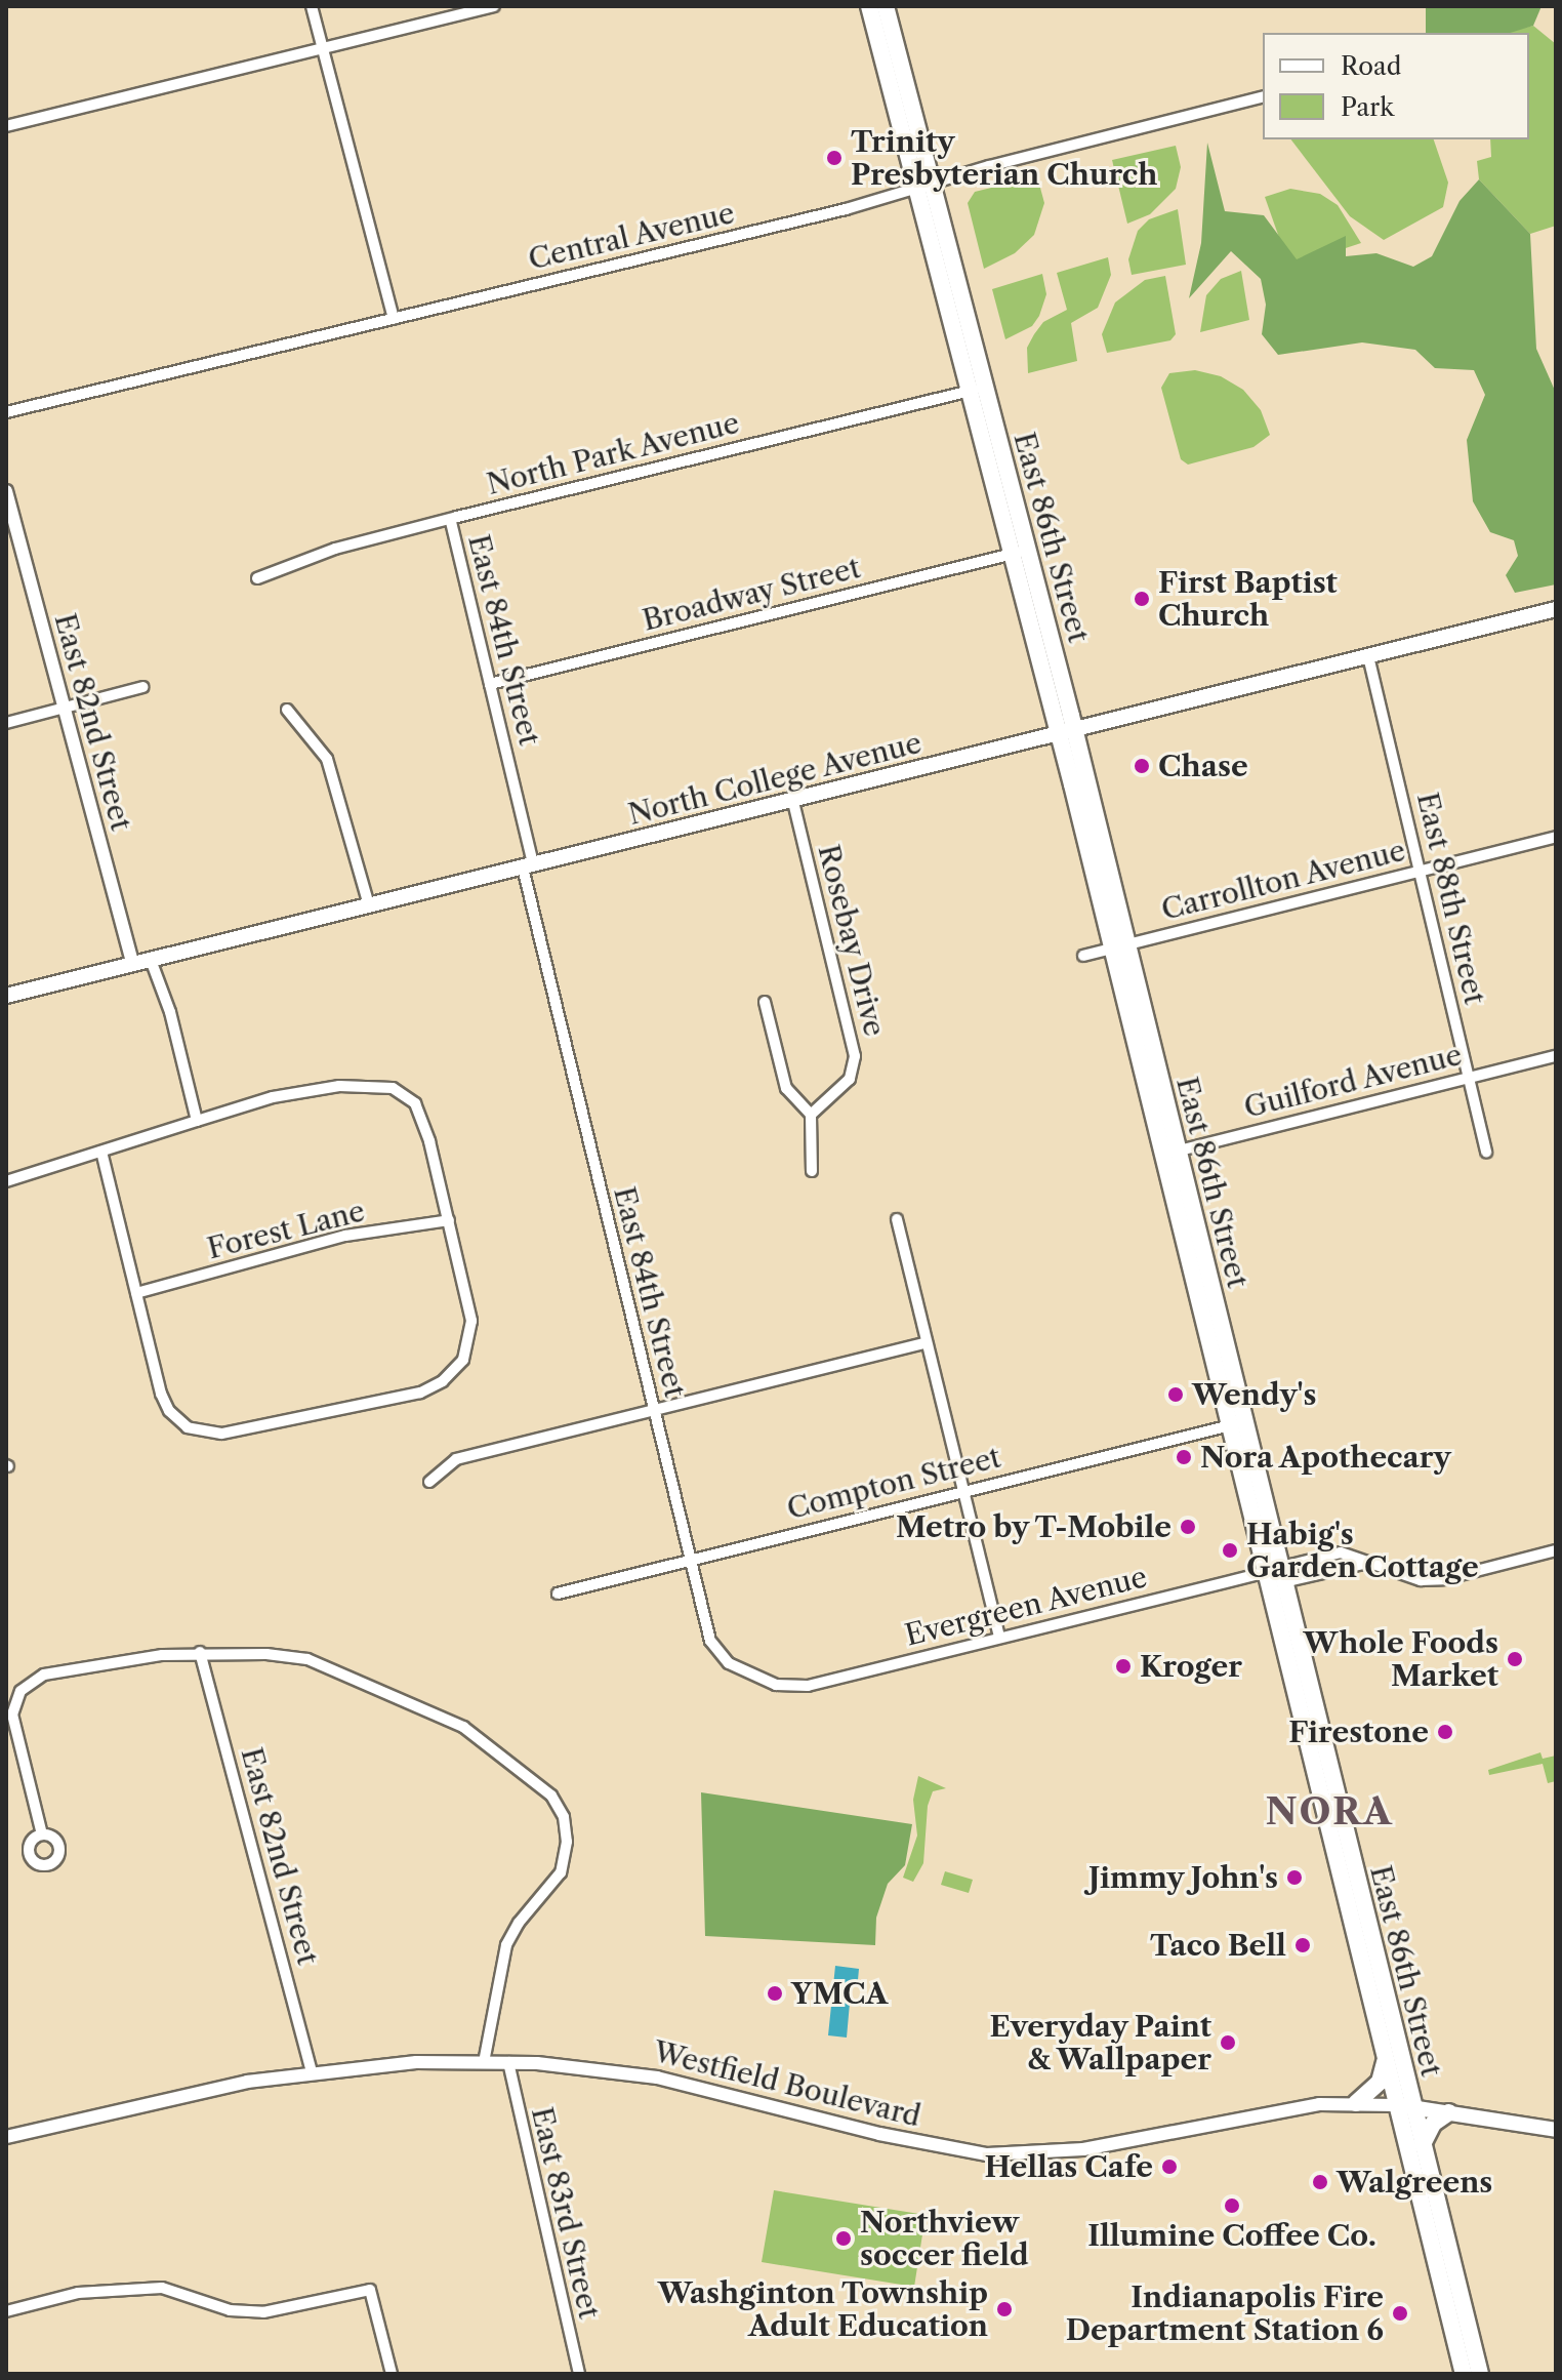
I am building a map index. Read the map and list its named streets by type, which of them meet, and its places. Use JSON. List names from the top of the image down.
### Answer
{
  "streets": {
    "main road": ["East 86th Street", "North College Avenue", "Westfield Boulevard"],
    "street": [
      "Central Avenue",
      "North Park Avenue",
      "Broadway Street",
      "East 84th Street",
      "East 82nd Street",
      "Carrollton Avenue",
      "East 88th Street",
      "Rosebay Drive",
      "Guilford Avenue",
      "Forest Lane",
      "Compton Street",
      "Evergreen Avenue",
      "East 83rd Street"
    ]
  },
  "crossings": [
    ["Central Avenue", "East 86th Street"],
    ["North Park Avenue", "East 86th Street"],
    ["North Park Avenue", "East 84th Street"],
    ["East 86th Street", "Broadway Street"],
    ["East 86th Street", "North College Avenue"],
    ["East 86th Street", "Carrollton Avenue"],
    ["East 86th Street", "Guilford Avenue"],
    ["East 86th Street", "Compton Street"],
    ["East 86th Street", "Evergreen Avenue"],
    ["East 86th Street", "Westfield Boulevard"],
    ["Broadway Street", "East 84th Street"],
    ["East 84th Street", "North College Avenue"],
    ["East 84th Street", "Compton Street"],
    ["East 84th Street", "Evergreen Avenue"],
    ["East 82nd Street", "North College Avenue"],
    ["East 82nd Street", "Westfield Boulevard"],
    ["North College Avenue", "East 88th Street"],
    ["North College Avenue", "Rosebay Drive"],
    ["Carrollton Avenue", "East 88th Street"],
    ["East 88th Street", "Guilford Avenue"],
    ["Westfield Boulevard", "East 83rd Street"]
  ],
  "districts": ["NORA"],
  "places": [
    "Trinity Presbyterian Church",
    "First Baptist Church",
    "Chase",
    "Wendy's",
    "Nora Apothecary",
    "Metro by T-Mobile",
    "Habig's Garden Cottage",
    "Whole Foods Market",
    "Kroger",
    "Firestone",
    "Jimmy John's",
    "Taco Bell",
    "YMCA",
    "Everyday Paint & Wallpaper",
    "Hellas Cafe",
    "Walgreens",
    "Illumine Coffee Co.",
    "Northview soccer field",
    "Washginton Township Adult Education",
    "Indianapolis Fire Department Station 6"
  ],
  "legend": ["Road", "Park"]
}
